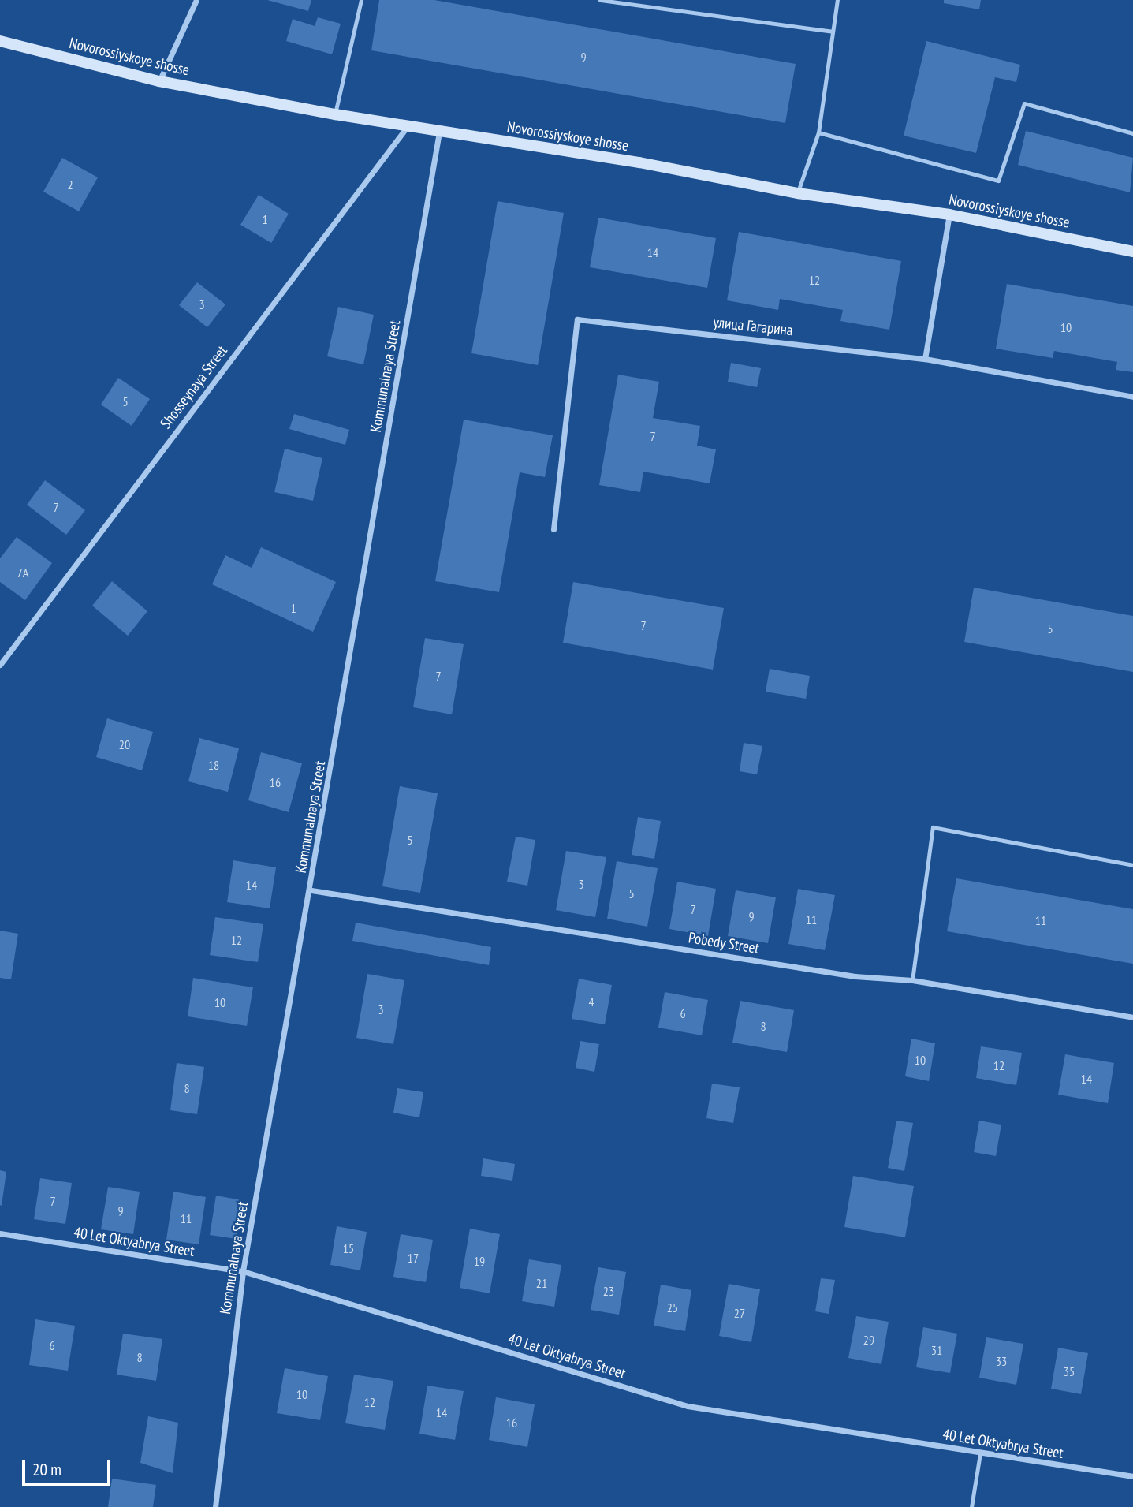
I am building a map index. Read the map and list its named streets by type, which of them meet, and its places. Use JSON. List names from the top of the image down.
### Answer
{
  "streets": {
    "main road": ["Novorossiyskoye shosse"],
    "street": [
      "улица Гагарина",
      "Kommunalnaya Street",
      "Shosseynaya Street",
      "Pobedy Street",
      "40 Let Oktyabrya Street"
    ]
  },
  "crossings": [
    ["Novorossiyskoye shosse", "Kommunalnaya Street"],
    ["Novorossiyskoye shosse", "Shosseynaya Street"],
    ["Kommunalnaya Street", "Pobedy Street"],
    ["Kommunalnaya Street", "40 Let Oktyabrya Street"]
  ],
  "house_numbers": [
    "9",
    "2",
    "1",
    "14",
    "12",
    "3",
    "10",
    "5",
    "7",
    "7",
    "7А",
    "1",
    "7",
    "5",
    "7",
    "20",
    "18",
    "16",
    "5",
    "3",
    "14",
    "5",
    "7",
    "9",
    "11",
    "11",
    "12",
    "4",
    "10",
    "3",
    "6",
    "8",
    "10",
    "12",
    "14",
    "8",
    "7",
    "9",
    "11",
    "15",
    "17",
    "19",
    "21",
    "23",
    "25",
    "27",
    "29",
    "6",
    "31",
    "8",
    "33",
    "35",
    "10",
    "12",
    "14",
    "16"
  ],
  "scale_bar": "20 m"
}
